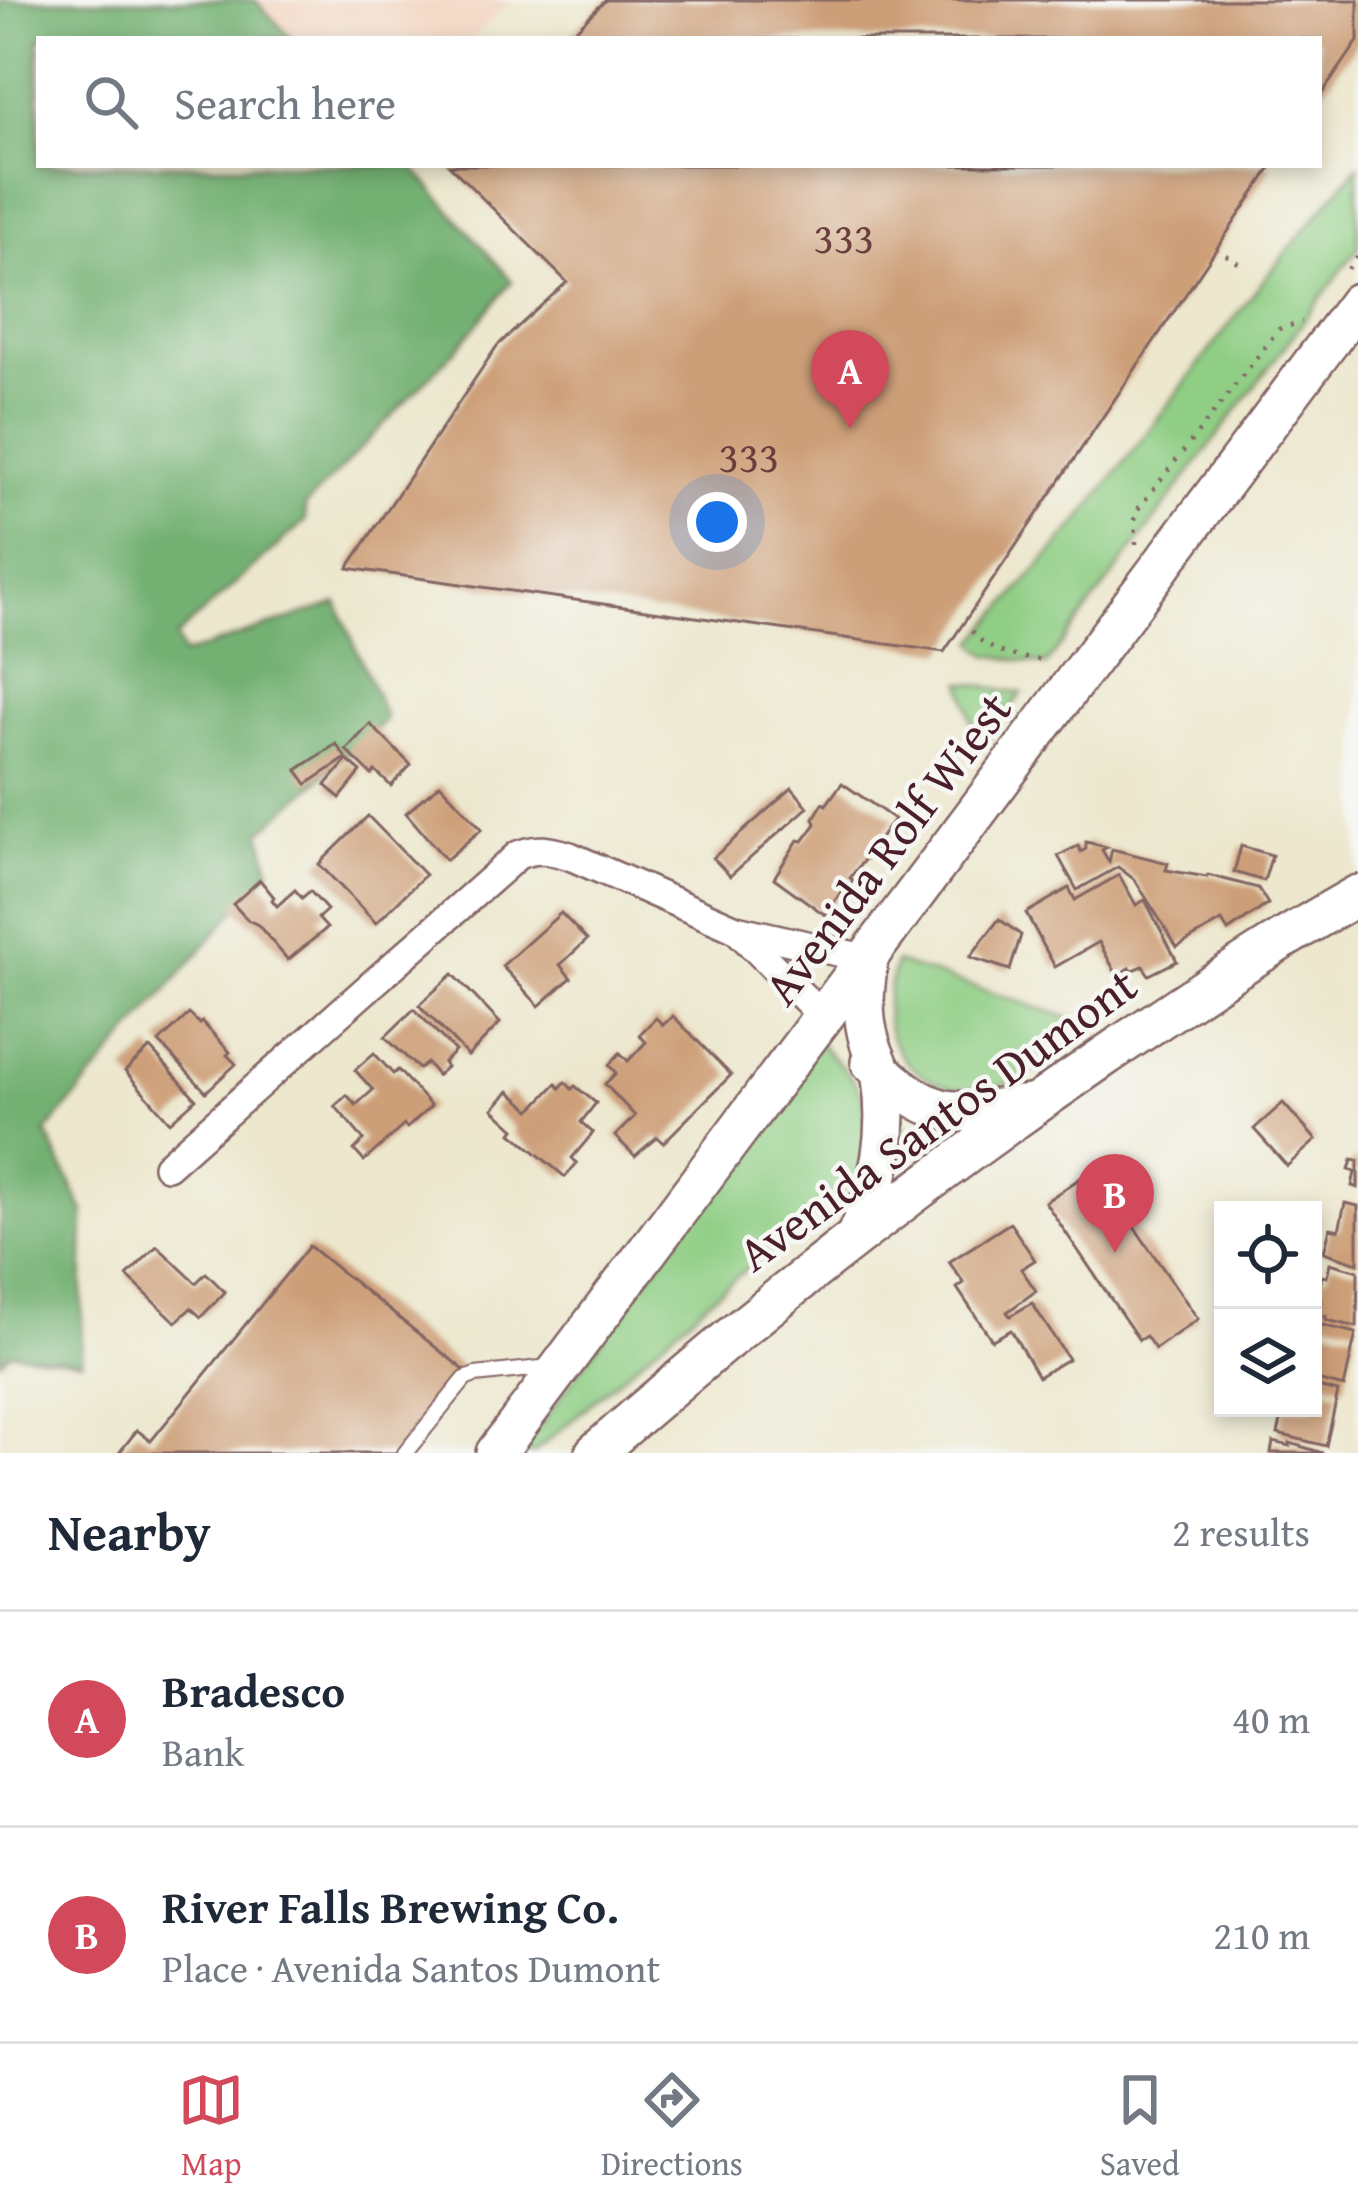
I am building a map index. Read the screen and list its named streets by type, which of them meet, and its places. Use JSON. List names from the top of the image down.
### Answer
{
  "streets": {
    "main road": ["Avenida Rolf Wiest", "Avenida Santos Dumont"]
  },
  "house_numbers": ["333", "333"],
  "page": {
    "search": "Search here",
    "pins": ["A", "B"],
    "heading": ["Nearby", "2 results"],
    "list": [
      {
        "mark": "A",
        "name": "Bradesco",
        "note": "Bank",
        "value": "40 m"
      },
      {
        "mark": "B",
        "name": "River Falls Brewing Co.",
        "note": "Place · Avenida Santos Dumont",
        "value": "210 m"
      }
    ],
    "nav": ["Map", "Directions", "Saved"]
  }
}
